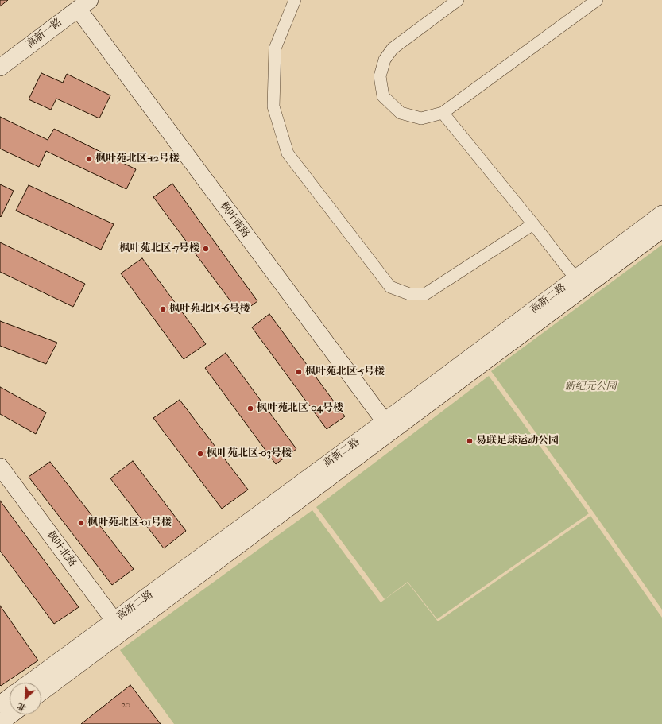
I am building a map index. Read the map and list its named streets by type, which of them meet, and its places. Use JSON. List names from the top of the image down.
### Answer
{
  "streets": {
    "street": [
      "高新一路",
      "枫叶南路",
      "高新二路",
      "枫叶北路"
    ]
  },
  "crossings": [
    ["高新一路", "枫叶南路"],
    ["枫叶南路", "高新二路"],
    ["高新二路", "枫叶北路"]
  ],
  "parks": ["新纪元公园"],
  "places": [
    "枫叶苑北区-12号楼",
    "枫叶苑北区-7号楼",
    "枫叶苑北区-6号楼",
    "枫叶苑北区-5号楼",
    "枫叶苑北区-04号楼",
    "易联足球运动公园",
    "枫叶苑北区-03号楼",
    "枫叶苑北区-01号楼"
  ],
  "house_numbers": ["20"],
  "north": "bottom left"
}
